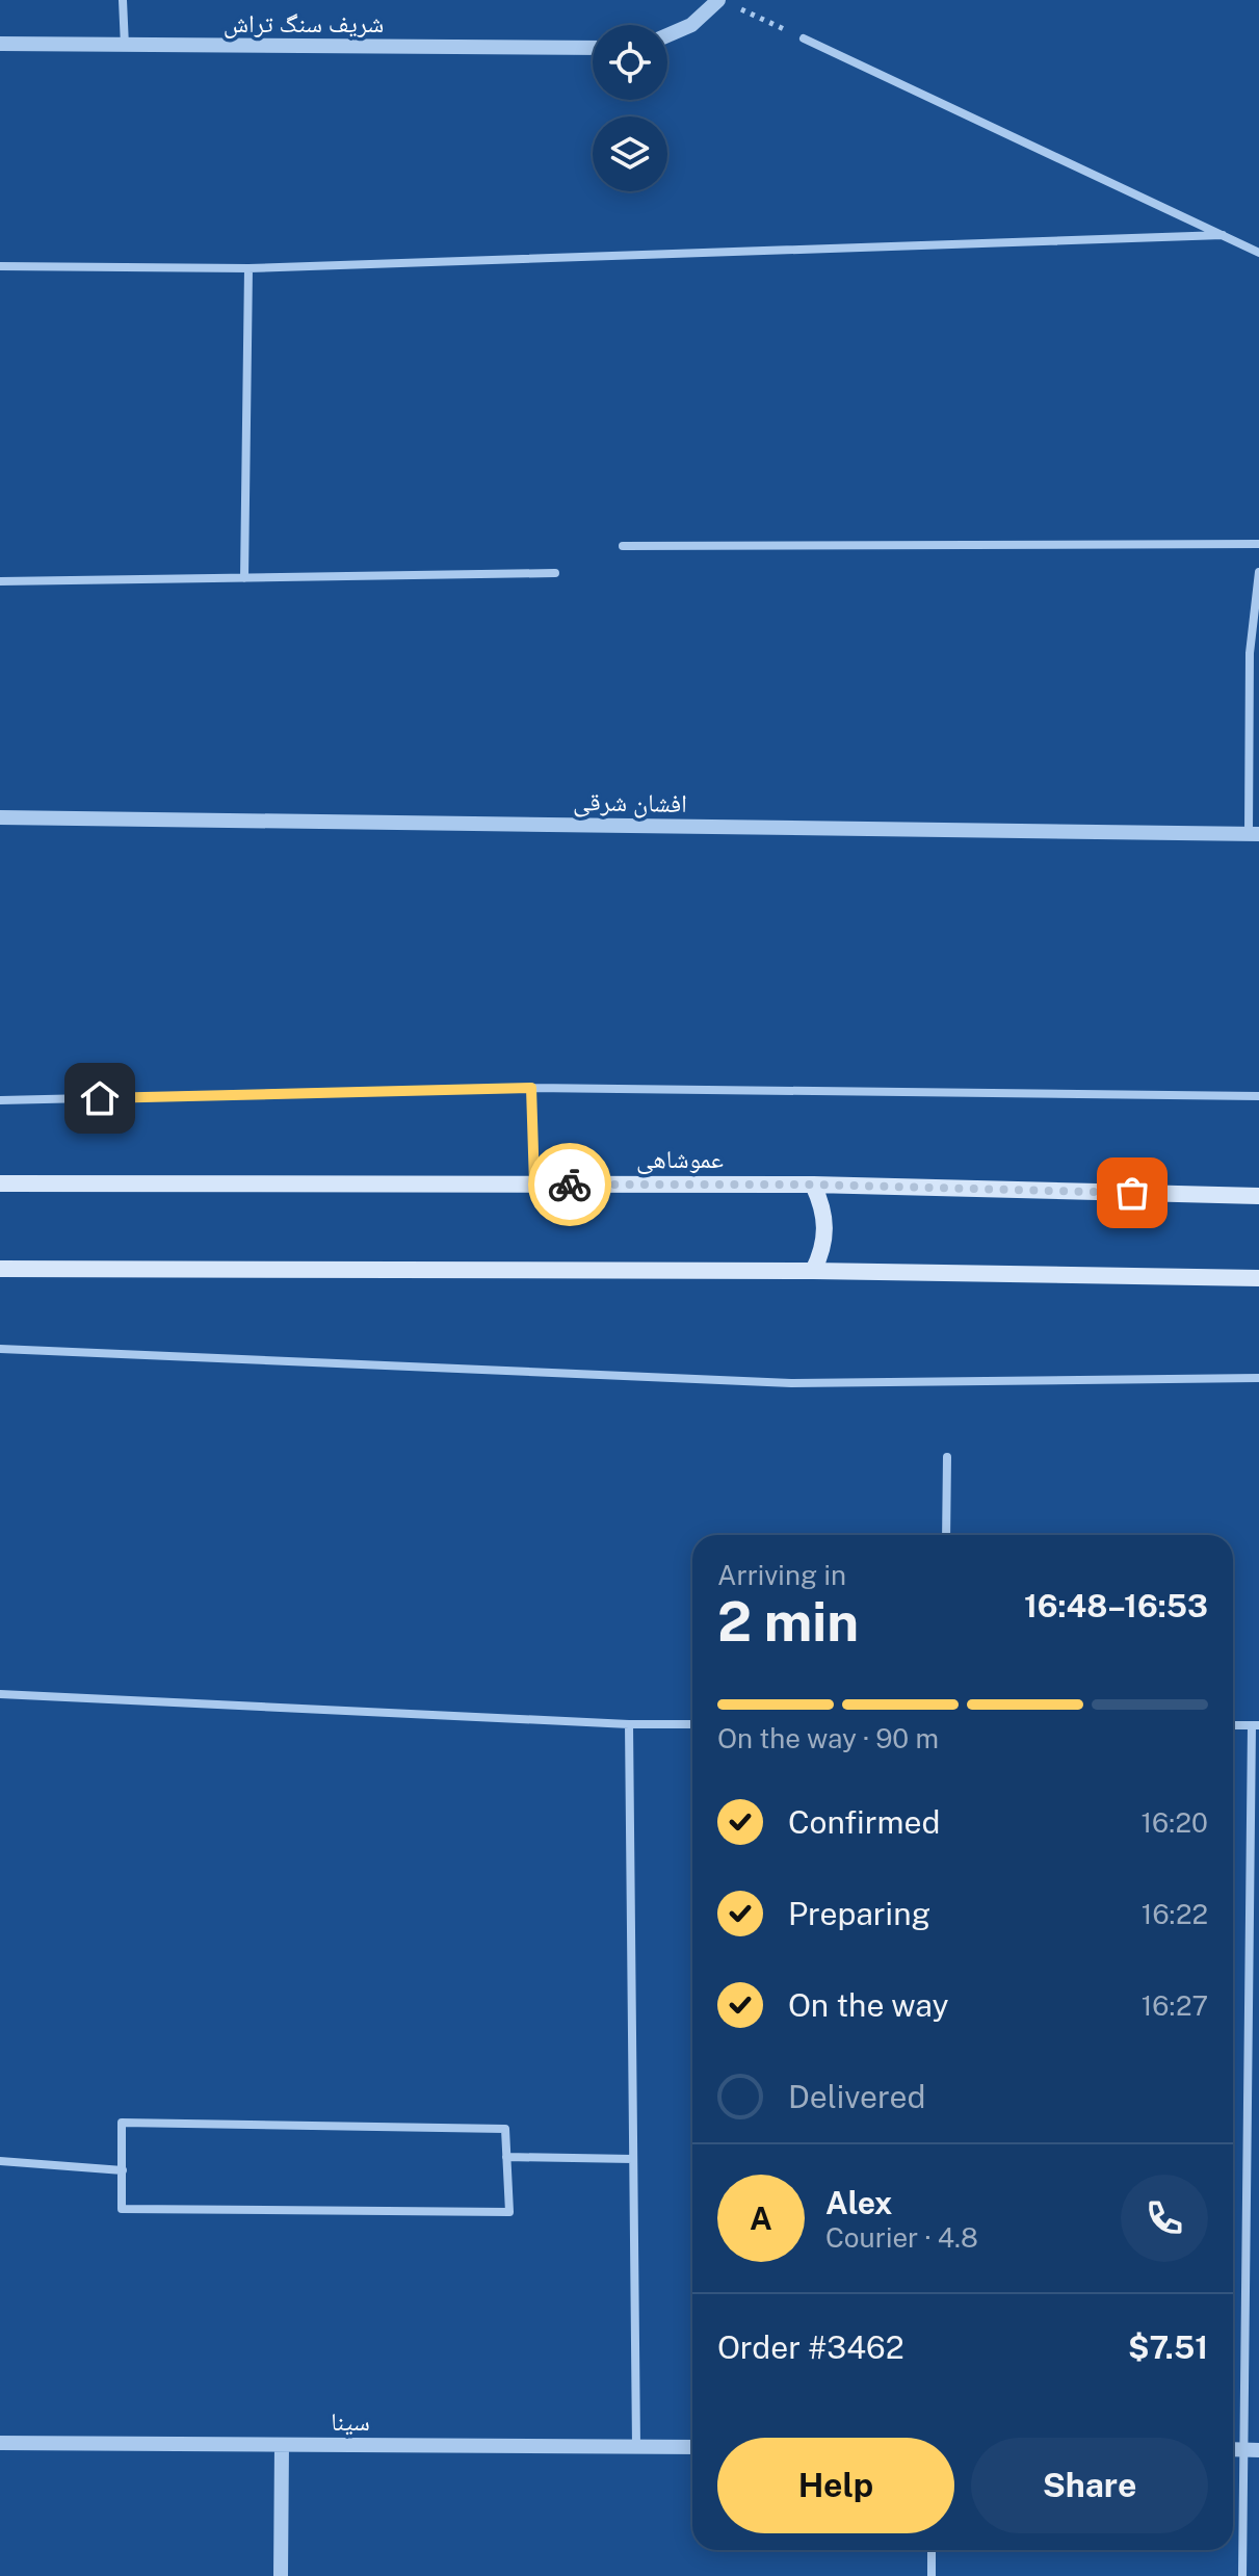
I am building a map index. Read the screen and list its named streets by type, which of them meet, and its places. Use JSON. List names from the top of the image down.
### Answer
{
  "streets": {
    "main road": ["عموشاهی"],
    "street": ["شریف سنگ تراش", "افشان شرقی", "سینا"]
  },
  "page": {
    "heading": ["2 min", "Arriving in", "16:48–16:53"],
    "panel": [
      "Alex",
      "Courier · 4.8",
      "Order #3462",
      "$7.51"
    ],
    "bar": "On the way · 90 m",
    "list": [
      ["Confirmed", "16:20"],
      ["Preparing", "16:22"],
      ["On the way", "16:27"],
      "Delivered"
    ],
    "round": "A",
    "buttons": ["Help", "Share"]
  }
}
